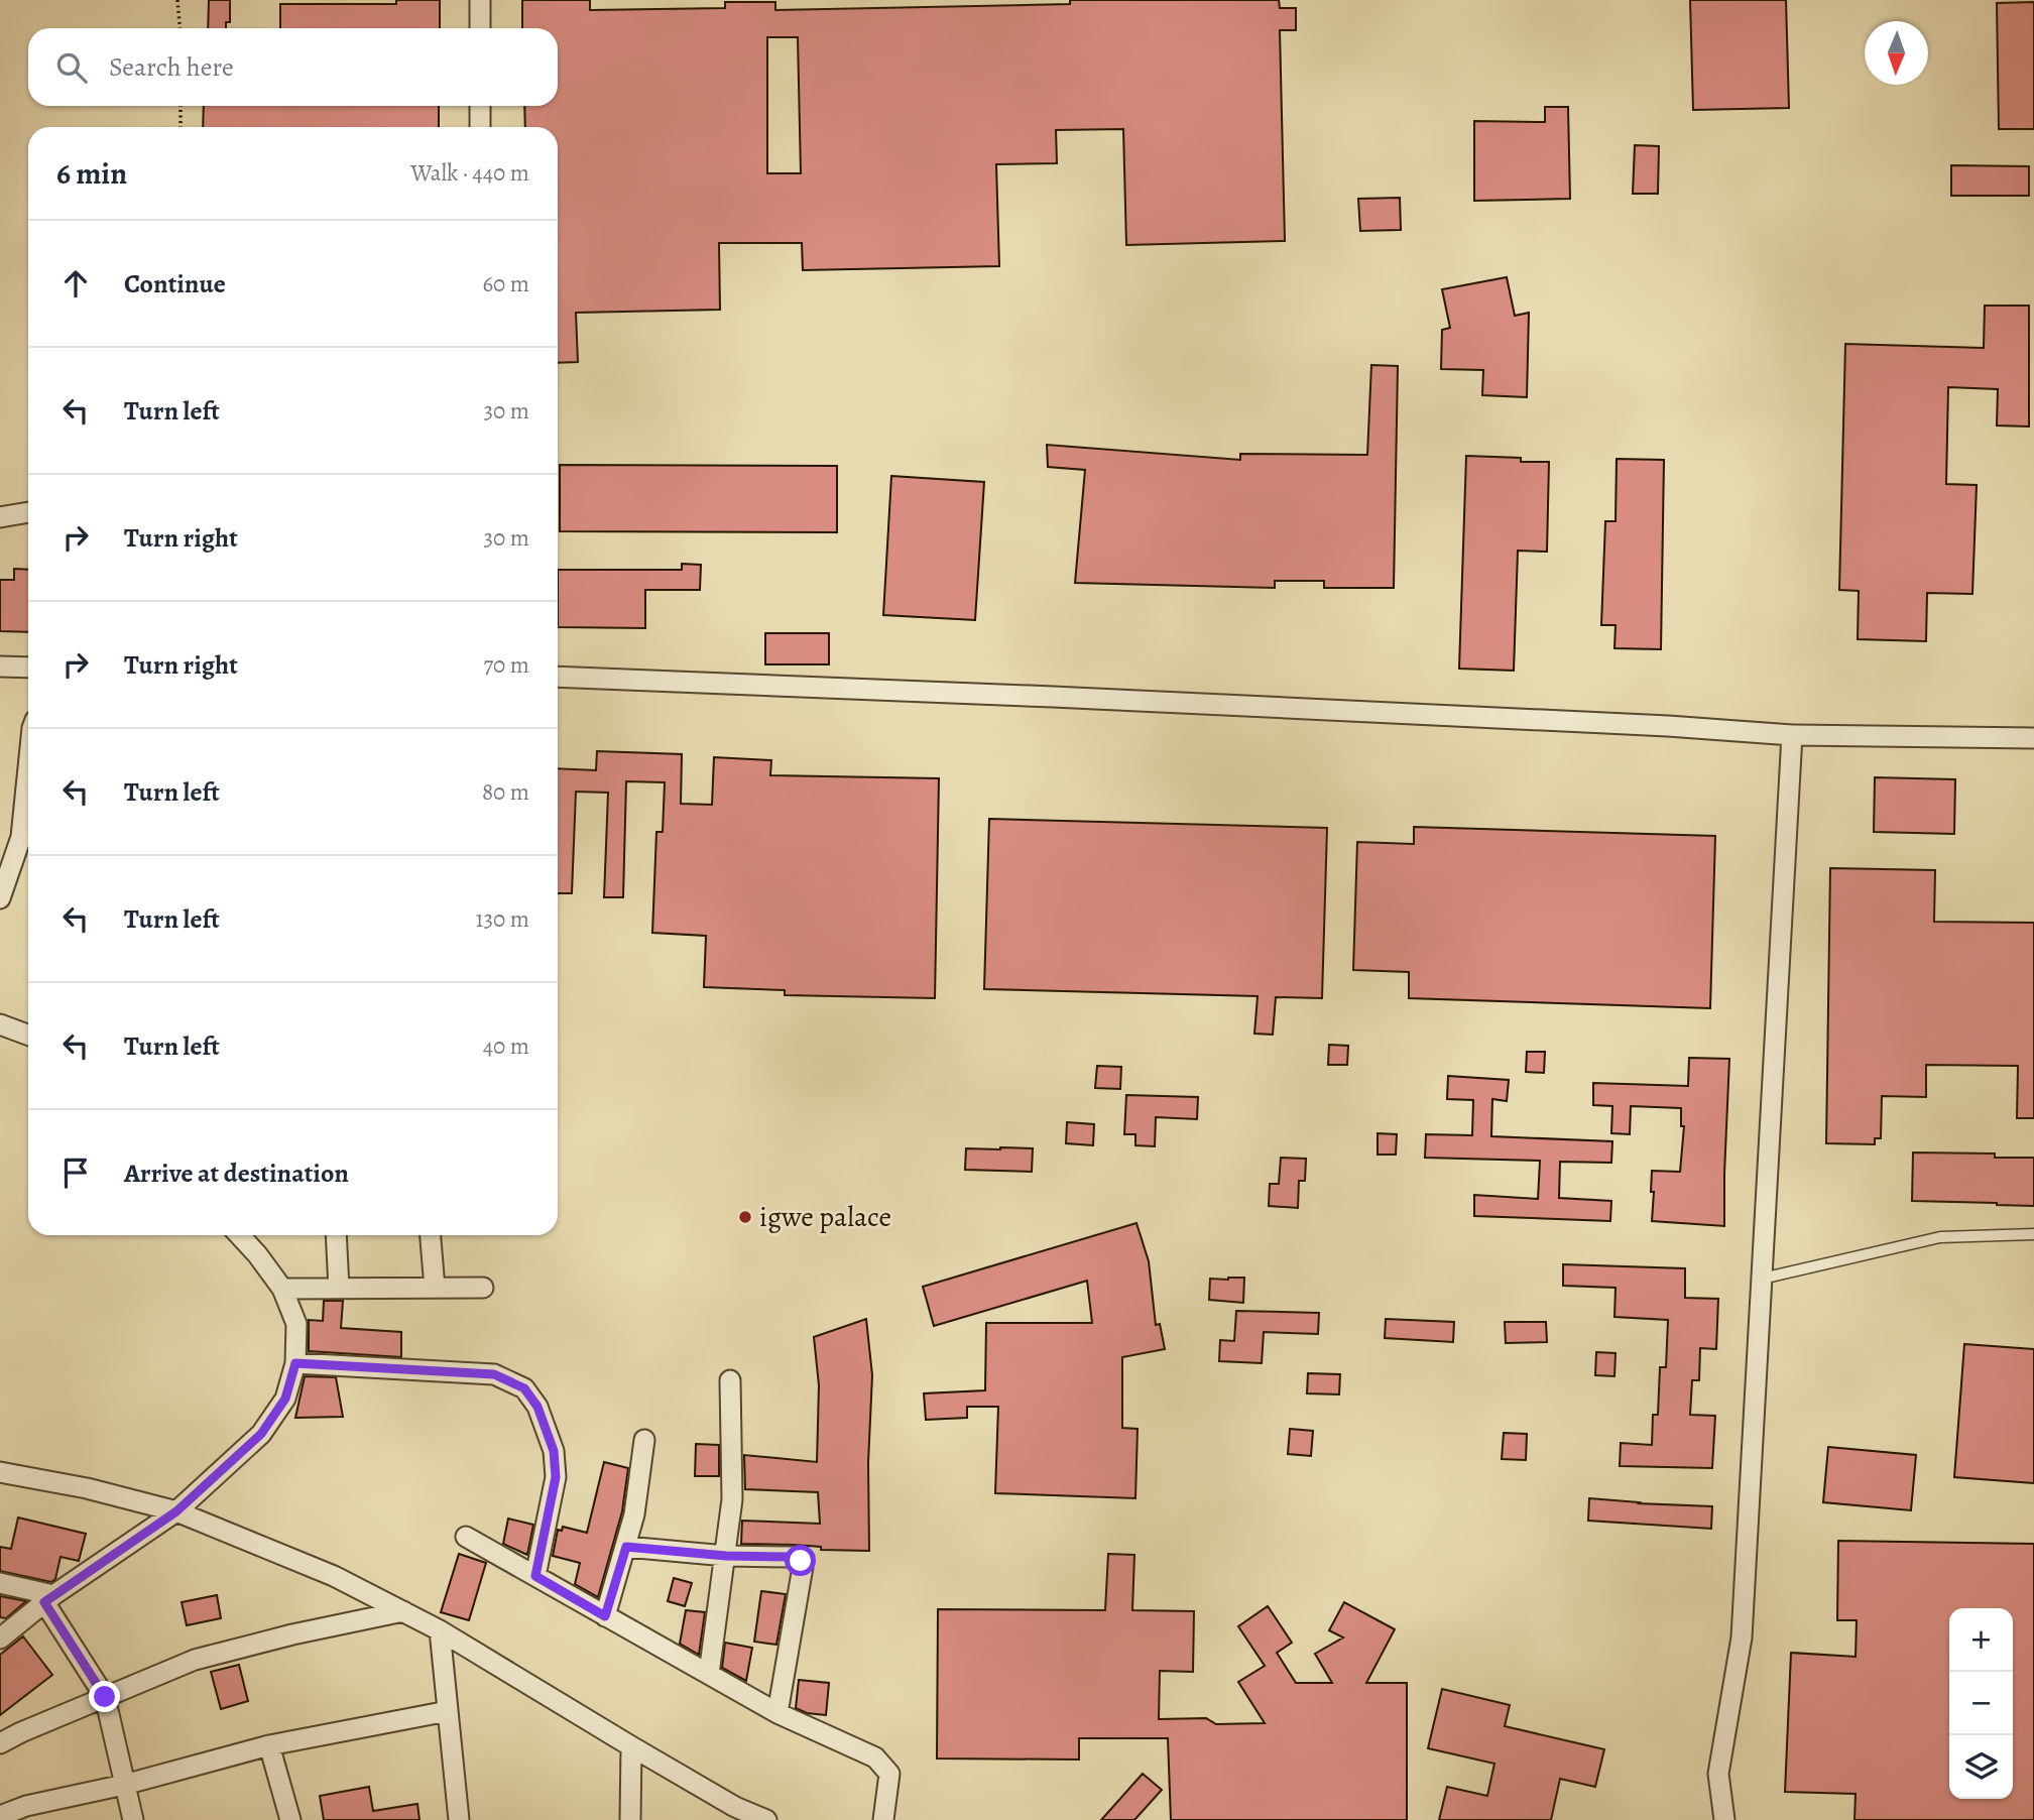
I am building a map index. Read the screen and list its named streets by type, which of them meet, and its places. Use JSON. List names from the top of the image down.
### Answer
{
  "places": ["igwe palace"],
  "north": "bottom",
  "page": {
    "search": "Search here",
    "heading": ["6 min", "Walk · 440 m"],
    "list": [
      ["Continue", "60 m"],
      ["Turn left", "30 m"],
      ["Turn right", "30 m"],
      ["Turn right", "70 m"],
      ["Turn left", "80 m"],
      ["Turn left", "130 m"],
      ["Turn left", "40 m"],
      "Arrive at destination"
    ],
    "map_buttons": ["+", "−"]
  }
}
